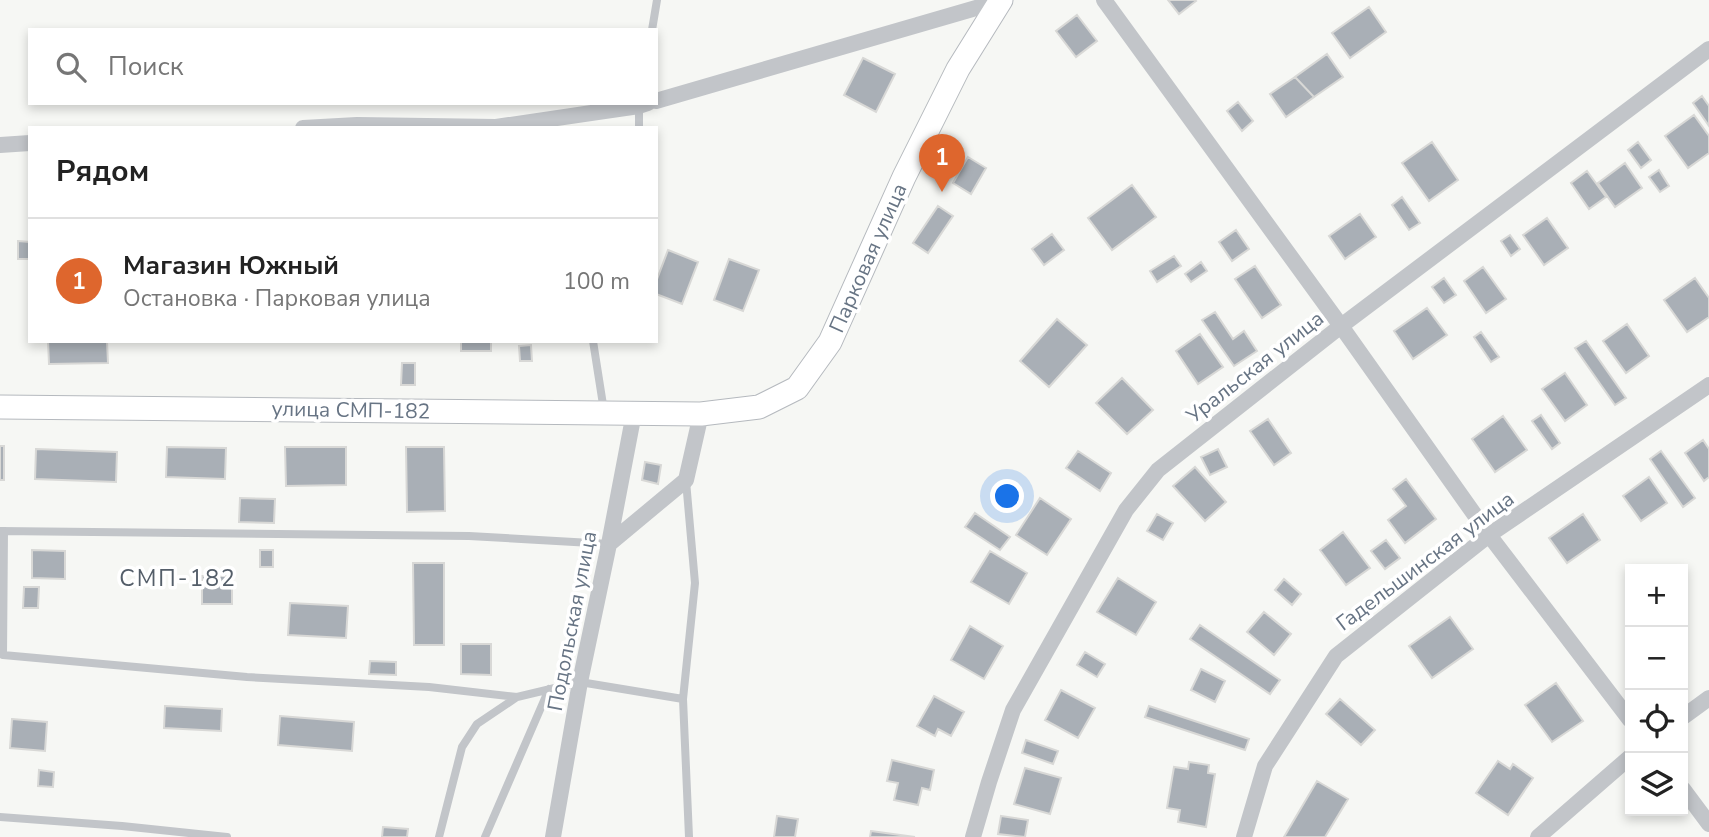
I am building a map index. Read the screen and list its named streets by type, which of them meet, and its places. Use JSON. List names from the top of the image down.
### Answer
{
  "streets": {
    "street": [
      "Парковая улица",
      "Уральская улица",
      "улица СМП-182",
      "Гадельшинская улица",
      "Подольская улица"
    ]
  },
  "crossings": [
    ["Парковая улица", "улица СМП-182"],
    ["улица СМП-182", "Подольская улица"]
  ],
  "districts": ["СМП-182"],
  "page": {
    "search": "Поиск",
    "heading": "Рядом",
    "pins": "1",
    "list": [
      {
        "mark": "1",
        "name": "Магазин Южный",
        "note": "Остановка · Парковая улица",
        "value": "100 m"
      }
    ],
    "map_buttons": ["+", "−"]
  }
}
